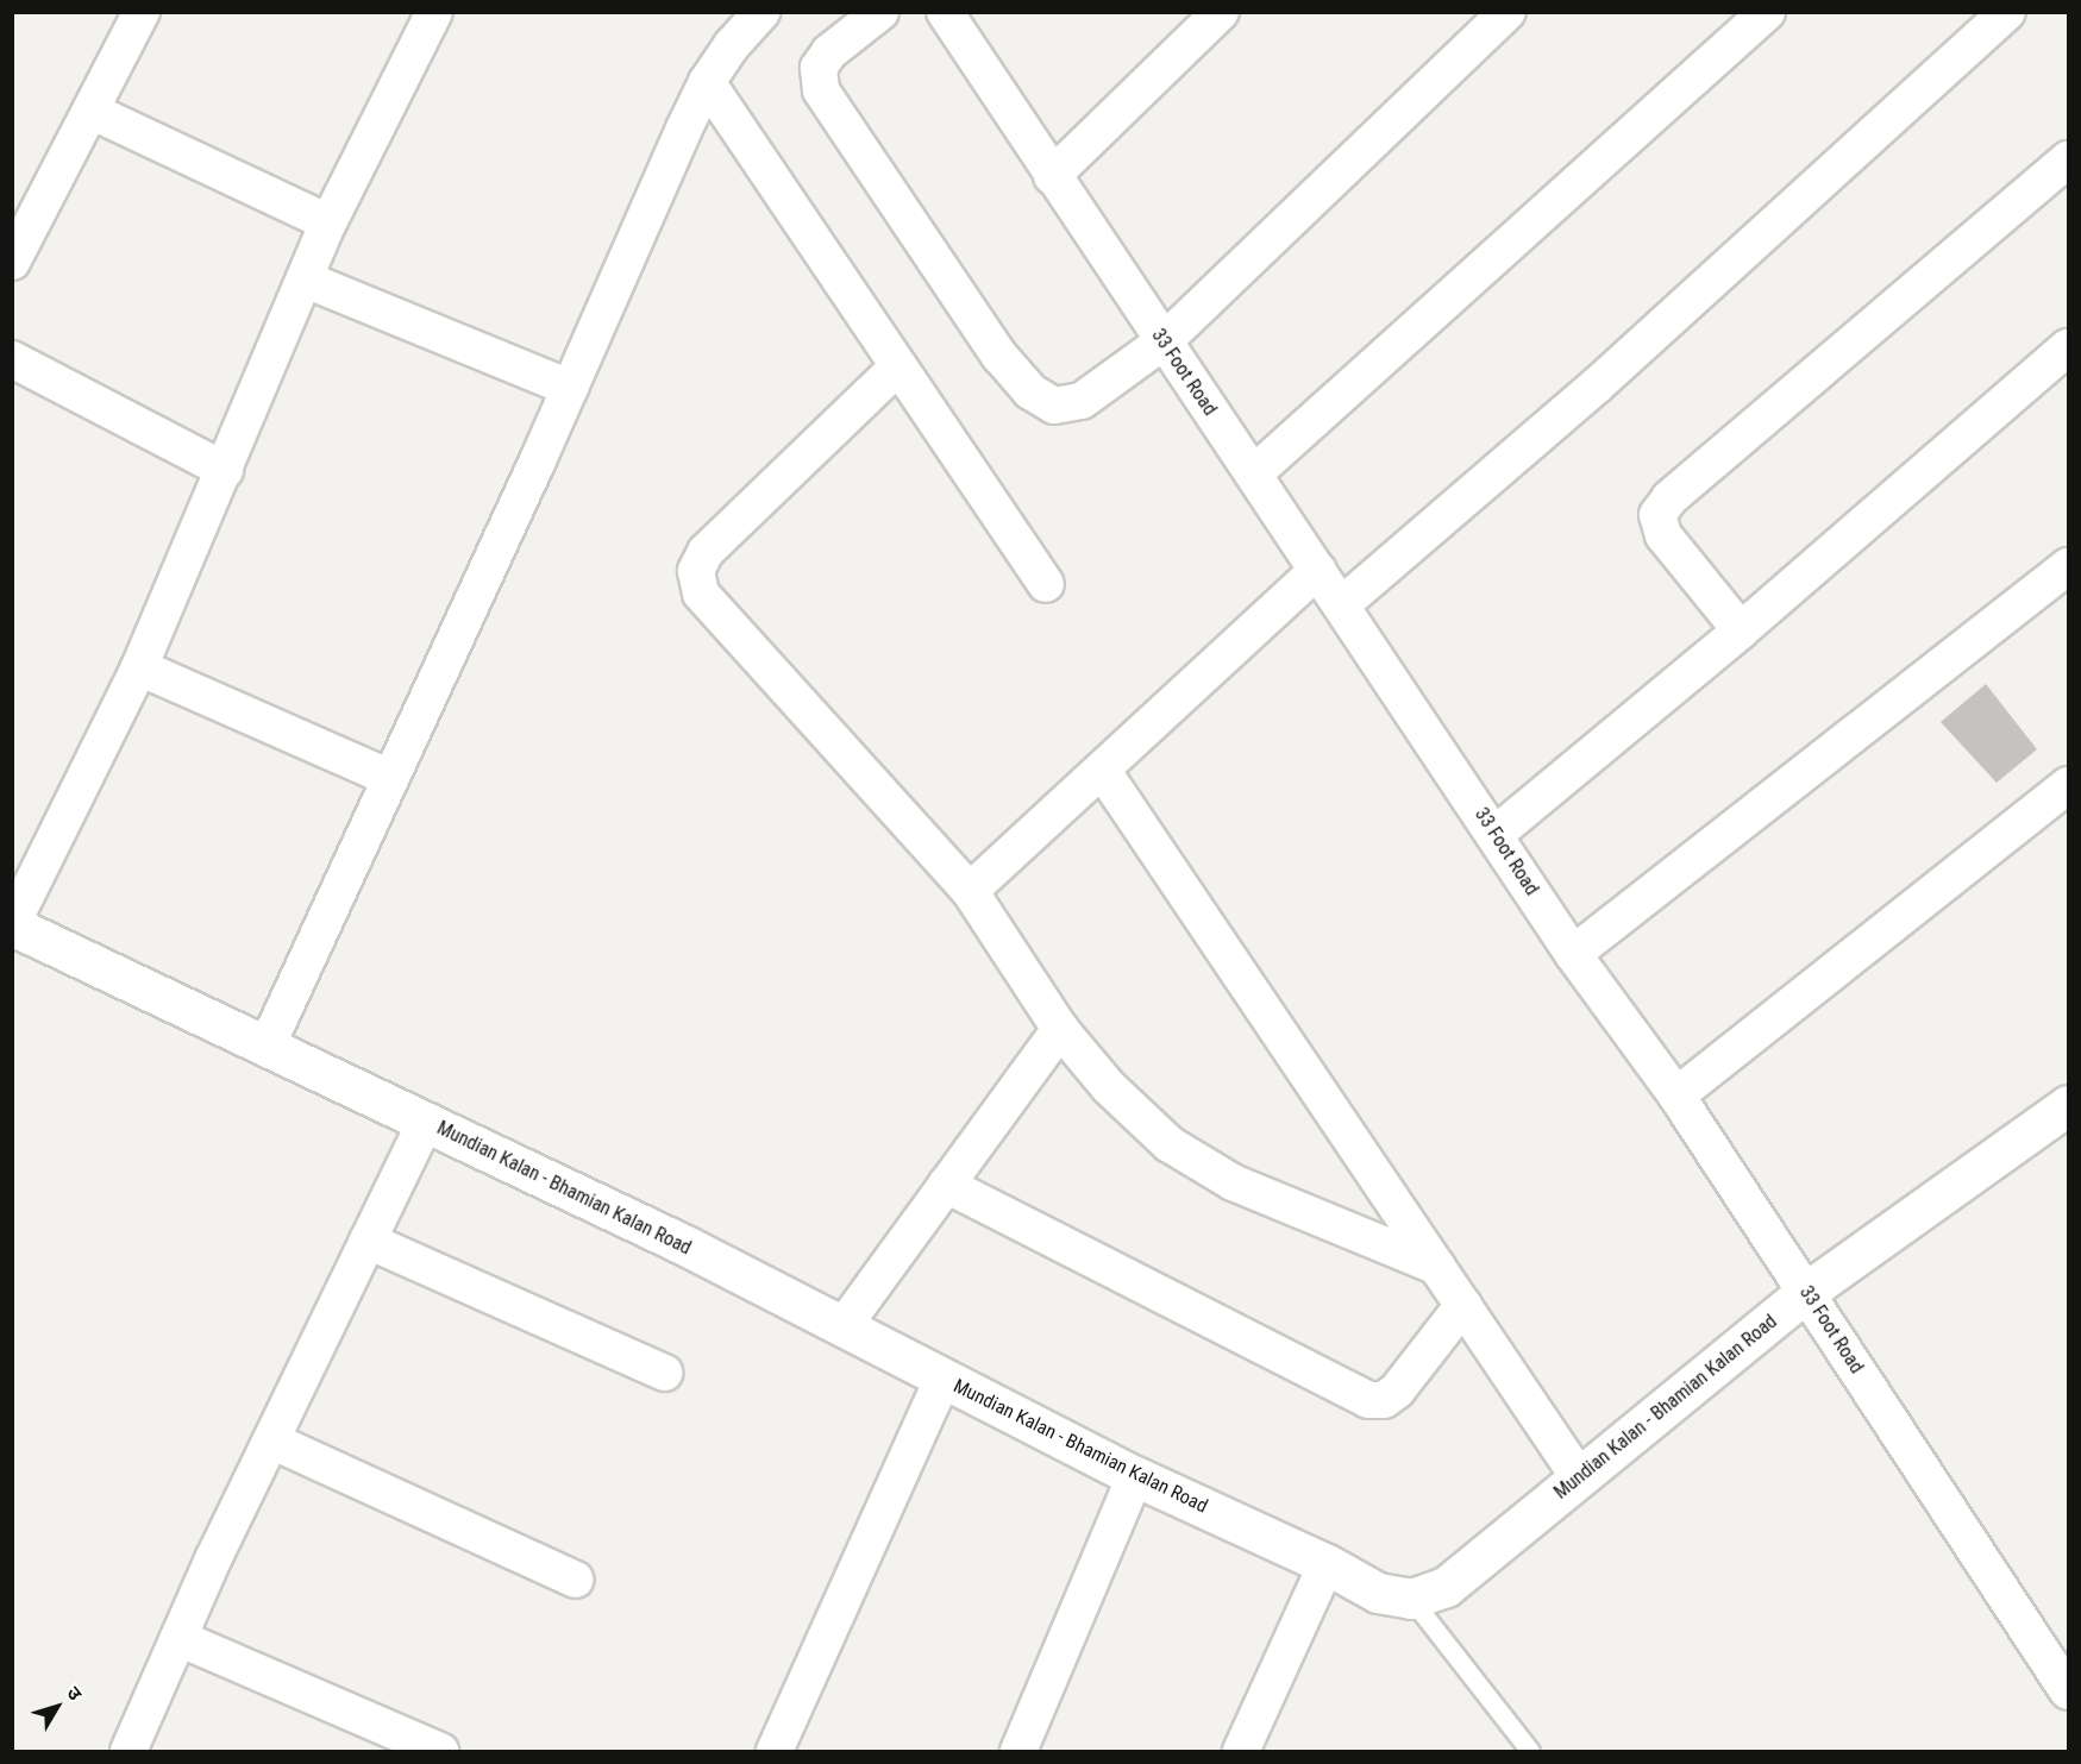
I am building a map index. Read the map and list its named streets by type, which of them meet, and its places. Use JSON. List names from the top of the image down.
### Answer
{
  "streets": {
    "street": ["33 Foot Road", "Mundian Kalan - Bhamian Kalan Road"]
  },
  "crossings": [
    ["33 Foot Road", "Mundian Kalan - Bhamian Kalan Road"]
  ],
  "north": "top right"
}
